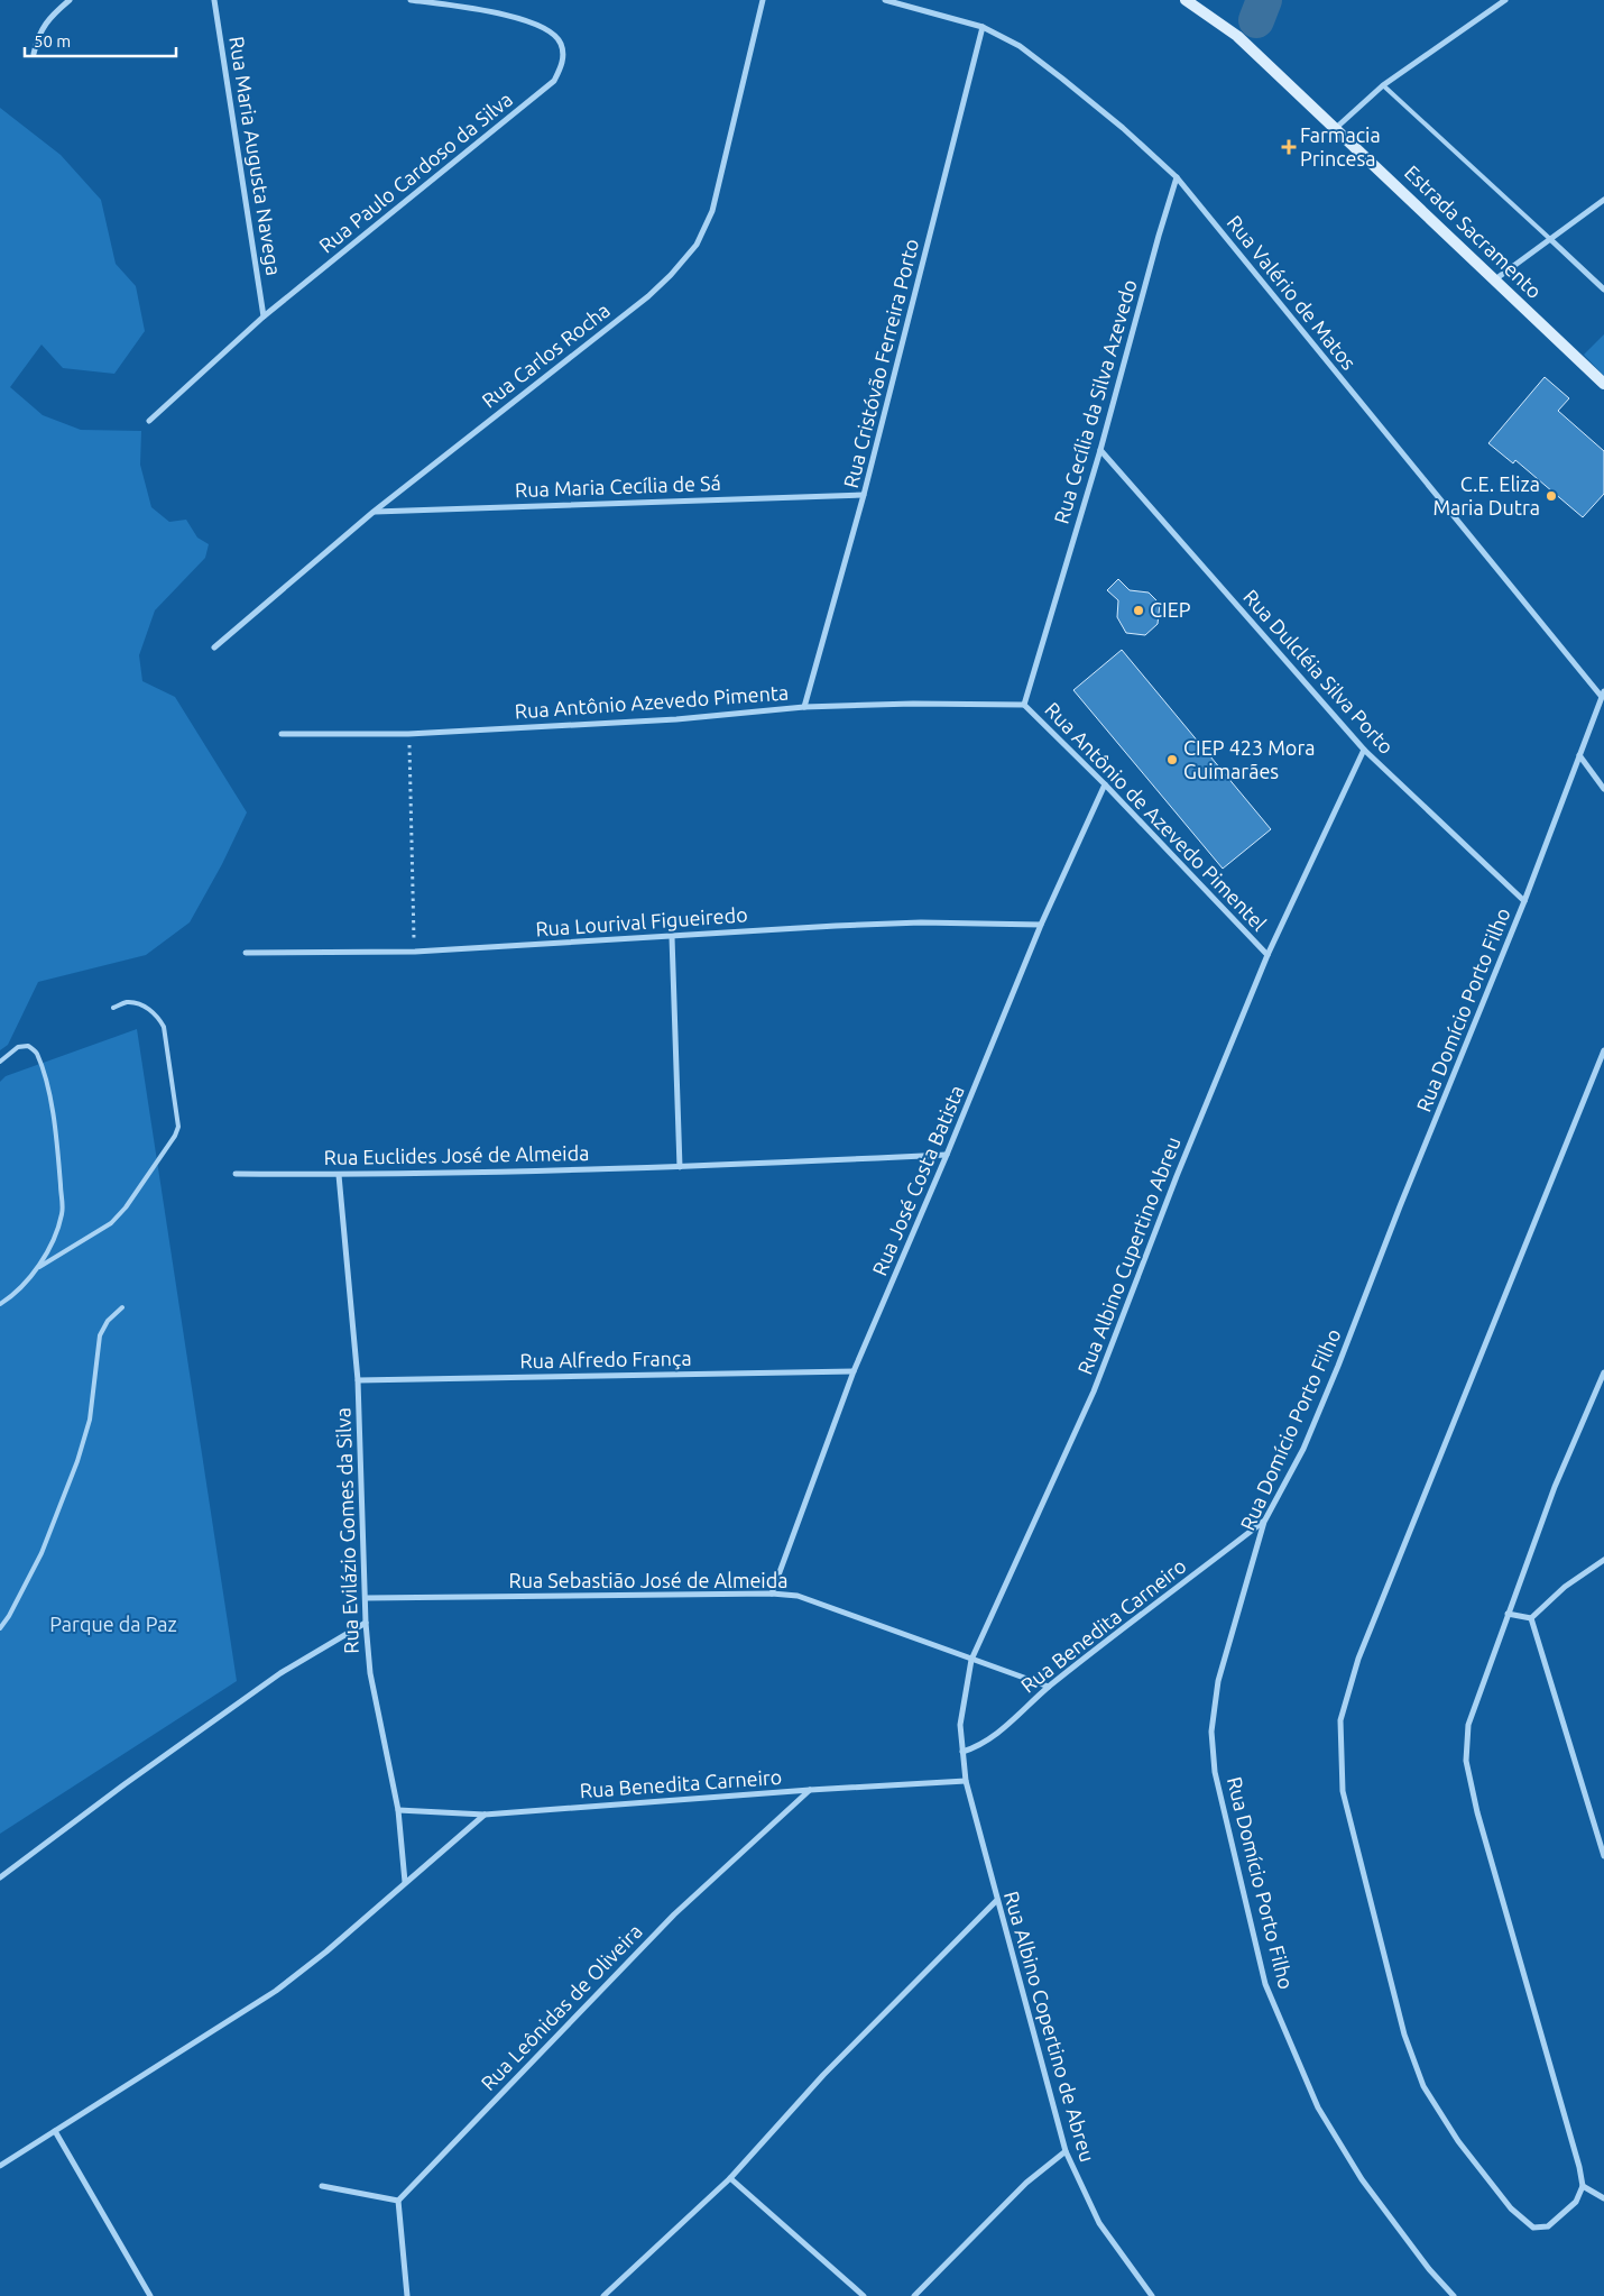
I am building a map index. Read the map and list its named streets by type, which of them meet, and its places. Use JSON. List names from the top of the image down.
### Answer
{
  "streets": {
    "main road": ["Estrada Sacramento"],
    "street": [
      "Rua Maria Augusta Navega",
      "Rua Paulo Cardoso da Silva",
      "Rua Valério de Matos",
      "Rua Carlos Rocha",
      "Rua Cristóvão Ferreira Porto",
      "Rua Cecília da Silva Azevedo",
      "Rua Maria Cecília de Sá",
      "Rua Dulcléia Silva Porto",
      "Rua Antônio Azevedo Pimenta",
      "Rua Antônio de Azevedo Pimentel",
      "Rua Lourival Figueiredo",
      "Rua Domício Porto Filho",
      "Rua Euclides José de Almeida",
      "Rua José Costa Batista",
      "Rua Albino Cupertino Abreu",
      "Rua Alfredo França",
      "Rua Evilázio Gomes da Silva",
      "Rua Sebastião José de Almeida",
      "Rua Benedita Carneiro",
      "Rua Leônidas de Oliveira",
      "Rua Albino Copertino de Abreu"
    ]
  },
  "crossings": [
    ["Rua Maria Augusta Navega", "Rua Paulo Cardoso da Silva"],
    ["Rua Valério de Matos", "Rua Cristóvão Ferreira Porto"],
    ["Rua Valério de Matos", "Rua Cecília da Silva Azevedo"],
    ["Rua Valério de Matos", "Rua Domício Porto Filho"],
    ["Rua Carlos Rocha", "Rua Maria Cecília de Sá"],
    ["Rua Cristóvão Ferreira Porto", "Rua Maria Cecília de Sá"],
    ["Rua Cristóvão Ferreira Porto", "Rua Antônio Azevedo Pimenta"],
    ["Rua Cecília da Silva Azevedo", "Rua Dulcléia Silva Porto"],
    ["Rua Cecília da Silva Azevedo", "Rua Antônio de Azevedo Pimentel"],
    ["Rua Dulcléia Silva Porto", "Rua Domício Porto Filho"],
    ["Rua Dulcléia Silva Porto", "Rua Albino Cupertino Abreu"],
    ["Rua Antônio Azevedo Pimenta", "Rua Antônio de Azevedo Pimentel"],
    ["Rua Antônio de Azevedo Pimentel", "Rua José Costa Batista"],
    ["Rua Antônio de Azevedo Pimentel", "Rua Albino Cupertino Abreu"],
    ["Rua Lourival Figueiredo", "Rua José Costa Batista"],
    ["Rua Domício Porto Filho", "Rua Benedita Carneiro"],
    ["Rua Euclides José de Almeida", "Rua José Costa Batista"],
    ["Rua Euclides José de Almeida", "Rua Evilázio Gomes da Silva"],
    ["Rua José Costa Batista", "Rua Alfredo França"],
    ["Rua José Costa Batista", "Rua Sebastião José de Almeida"],
    ["Rua Albino Cupertino Abreu", "Rua Sebastião José de Almeida"],
    ["Rua Albino Cupertino Abreu", "Rua Benedita Carneiro"],
    ["Rua Albino Cupertino Abreu", "Rua Albino Copertino de Abreu"],
    ["Rua Alfredo França", "Rua Evilázio Gomes da Silva"],
    ["Rua Evilázio Gomes da Silva", "Rua Sebastião José de Almeida"],
    ["Rua Evilázio Gomes da Silva", "Rua Benedita Carneiro"],
    ["Rua Sebastião José de Almeida", "Rua Benedita Carneiro"],
    ["Rua Benedita Carneiro", "Rua Leônidas de Oliveira"],
    ["Rua Benedita Carneiro", "Rua Albino Copertino de Abreu"]
  ],
  "parks": ["Parque da Paz"],
  "places": {
    "health": ["Farmacia Princesa"],
    "other": ["C.E. Eliza Maria Dutra", "CIEP", "CIEP 423 Mora Guimarães"]
  },
  "scale_bar": "50 m"
}
